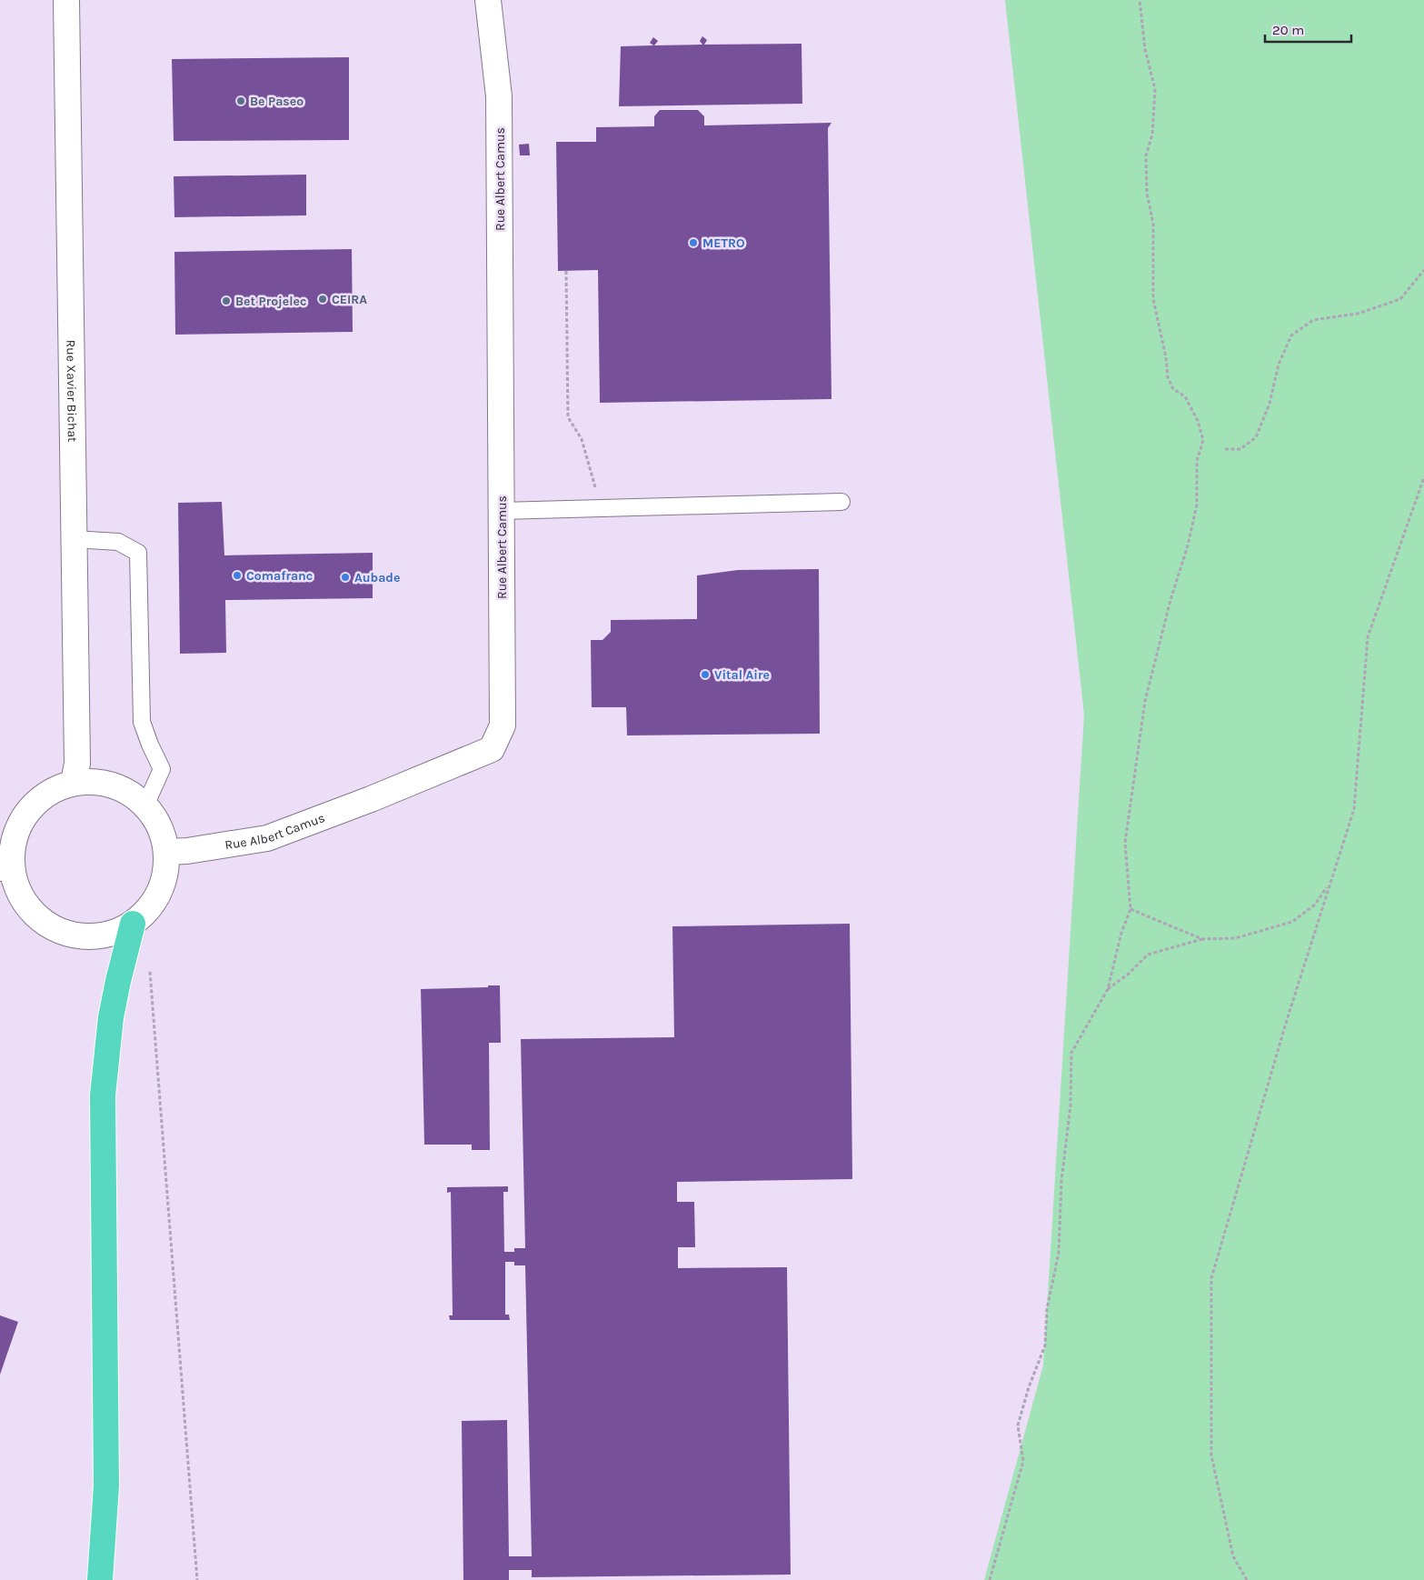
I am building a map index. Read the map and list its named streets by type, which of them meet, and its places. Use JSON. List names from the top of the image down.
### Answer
{
  "streets": {
    "main road": ["Rue Albert Camus", "Rue Xavier Bichat"]
  },
  "crossings": [
    ["Rue Albert Camus", "Rue Xavier Bichat"]
  ],
  "places": [
    "Be Paseo",
    "METRO",
    "CEIRA",
    "Bet Projelec",
    "Comafranc",
    "Aubade",
    "Vital Aire"
  ],
  "scale_bar": "20 m"
}
